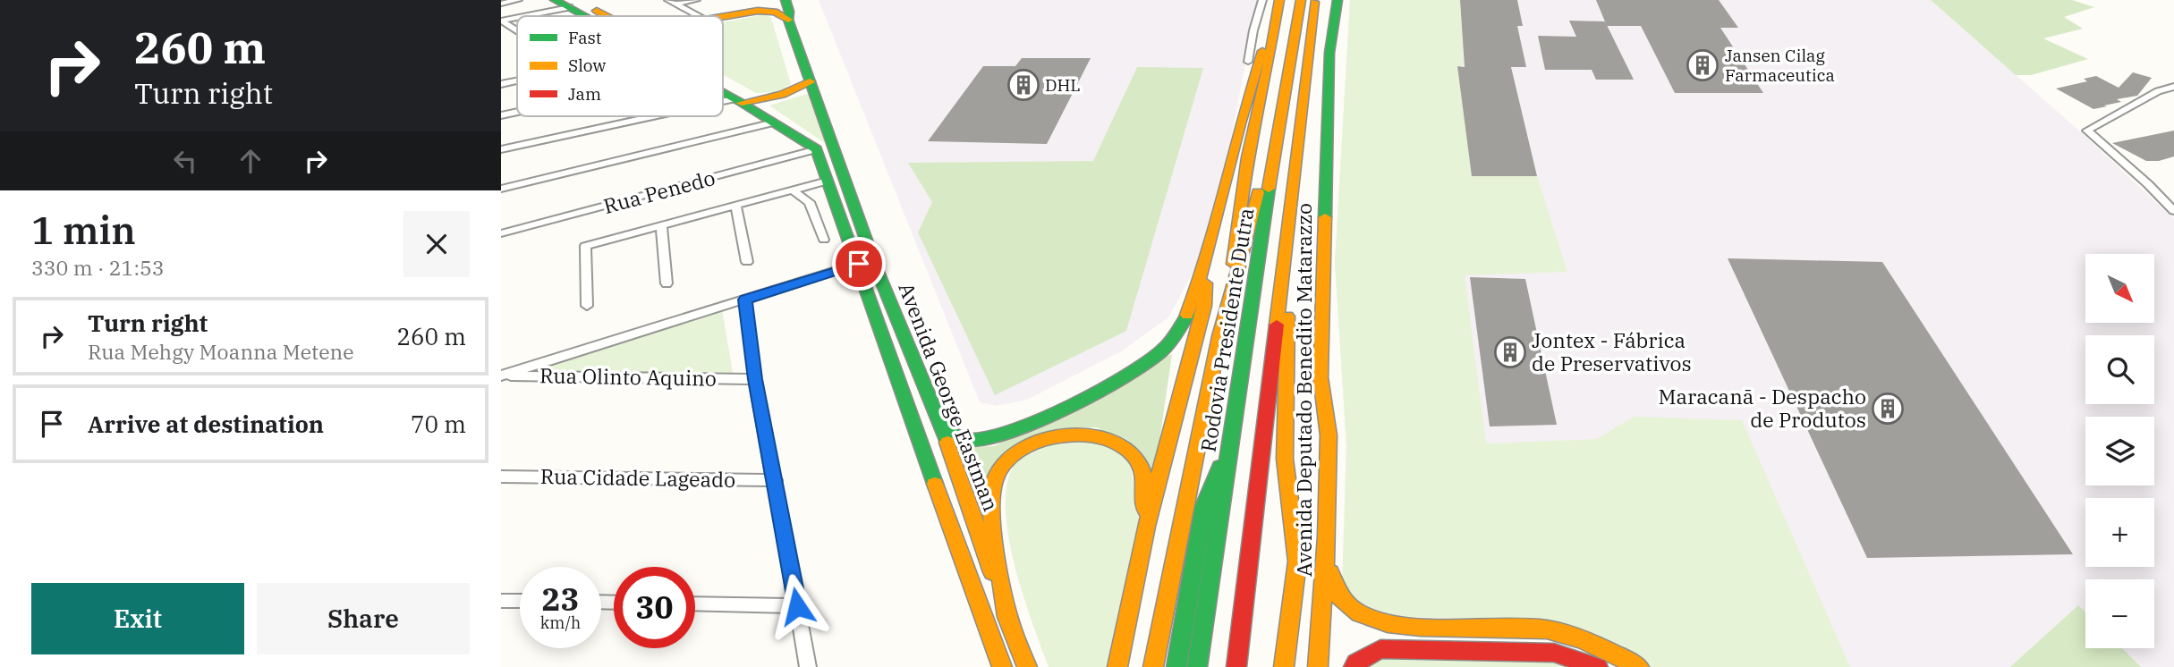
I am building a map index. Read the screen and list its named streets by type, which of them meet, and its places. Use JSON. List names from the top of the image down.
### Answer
{
  "streets": {
    "main road": ["Rodovia Presidente Dutra", "Avenida Deputado Benedito Matarazzo", "Avenida George Eastman"],
    "street": ["Rua Penedo", "Rua Olinto Aquino", "Rua Cidade Lageado"]
  },
  "crossings": [
    ["Rua Penedo", "Avenida George Eastman"]
  ],
  "places": {
    "building": [
      "Jansen Cilag Farmaceutica",
      "DHL",
      "Jontex - Fábrica de Preservativos",
      "Maracanã - Despacho de Produtos"
    ]
  },
  "legend": ["Fast", "Slow", "Jam"],
  "north": "bottom right",
  "page": {
    "turn": ["260 m", "Turn right"],
    "heading": ["1 min", "330 m · 21:53"],
    "map_buttons": ["+", "−"],
    "list": [
      {
        "name": "Turn right",
        "note": "Rua Mehgy Moanna Metene",
        "value": "260 m"
      },
      {
        "name": "Arrive at destination",
        "value": "70 m"
      }
    ],
    "speed": "23 km/h",
    "limit": "30",
    "buttons": ["Exit", "Share"]
  }
}
